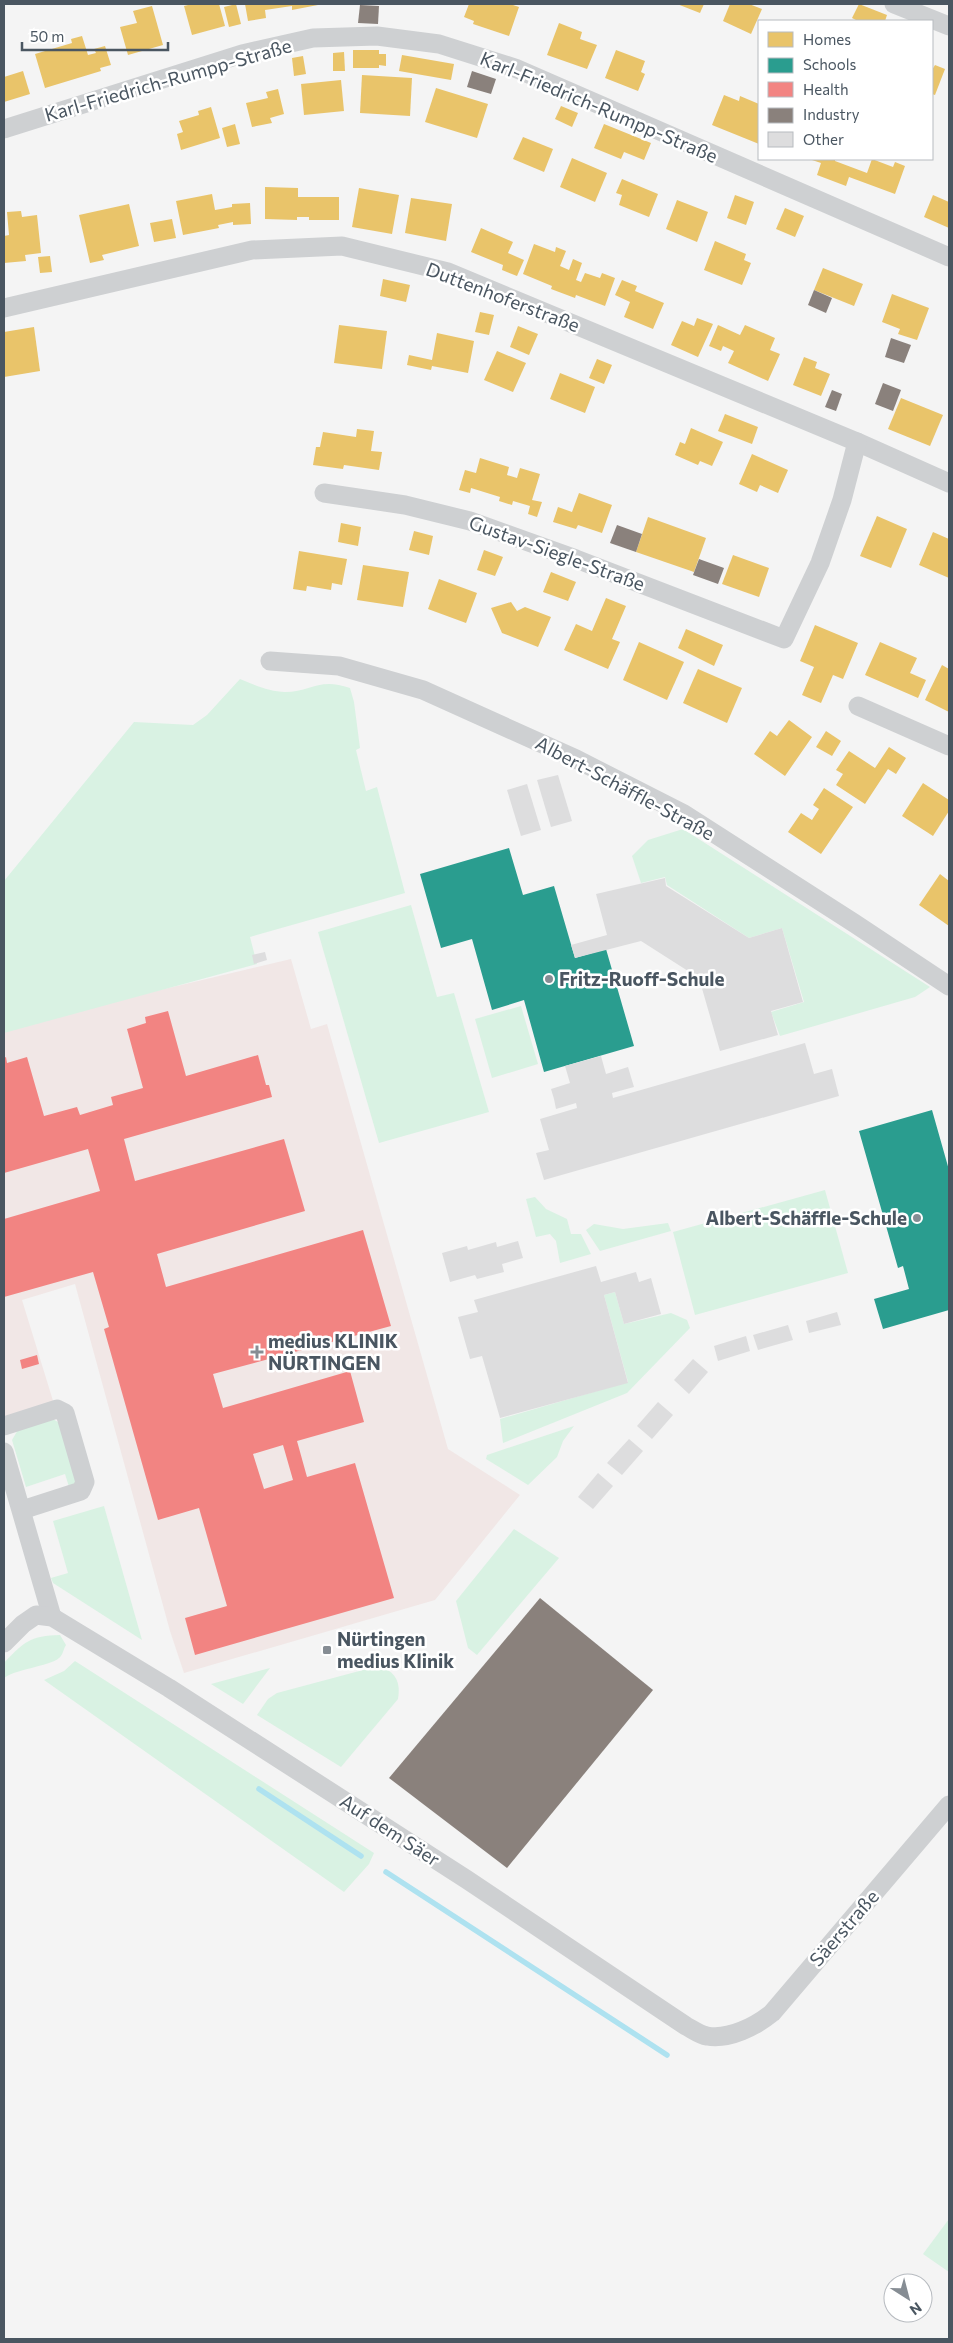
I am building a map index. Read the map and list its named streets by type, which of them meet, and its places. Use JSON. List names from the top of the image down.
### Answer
{
  "streets": {
    "street": [
      "Karl-Friedrich-Rumpp-Straße",
      "Duttenhoferstraße",
      "Gustav-Siegle-Straße",
      "Albert-Schäffle-Straße",
      "Auf dem Säer",
      "Säerstraße"
    ]
  },
  "crossings": [
    ["Duttenhoferstraße", "Gustav-Siegle-Straße"],
    ["Auf dem Säer", "Säerstraße"]
  ],
  "places": {
    "other": ["Fritz-Ruoff-Schule", "Albert-Schäffle-Schule"],
    "health": ["medius KLINIK NÜRTINGEN"],
    "transit": ["Nürtingen medius Klinik"]
  },
  "legend": [
    "Homes",
    "Schools",
    "Health",
    "Industry",
    "Other"
  ],
  "scale_bar": "50 m",
  "north": "bottom right"
}
